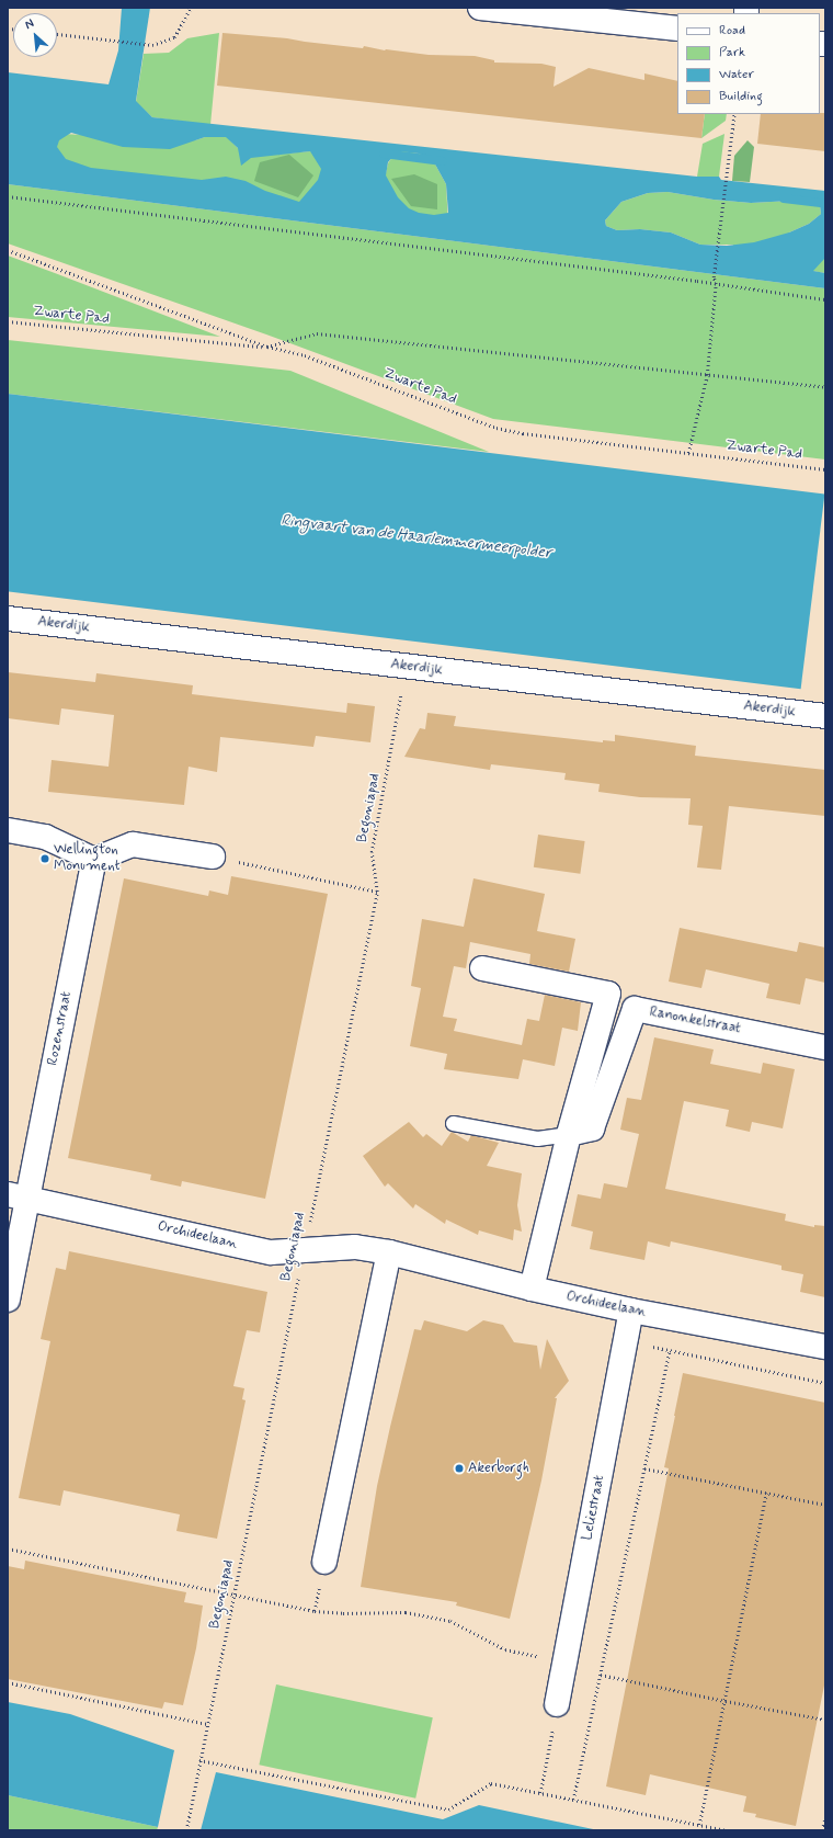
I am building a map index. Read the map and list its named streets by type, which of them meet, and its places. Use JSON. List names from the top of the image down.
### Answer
{
  "streets": {
    "street": [
      "Akerdijk",
      "Ranonkelstraat",
      "Rozenstraat",
      "Orchideelaan",
      "Leliestraat"
    ],
    "path": ["Zwarte Pad", "Begoniapad"]
  },
  "crossings": [
    ["Akerdijk", "Begoniapad"],
    ["Begoniapad", "Orchideelaan"],
    ["Rozenstraat", "Orchideelaan"],
    ["Orchideelaan", "Leliestraat"]
  ],
  "water": ["Ringvaart van de Haarlemmermeerpolder"],
  "places": ["Wellington Monument", "Akerborgh"],
  "legend": [
    "Road",
    "Park",
    "Water",
    "Building"
  ],
  "north": "top left"
}
